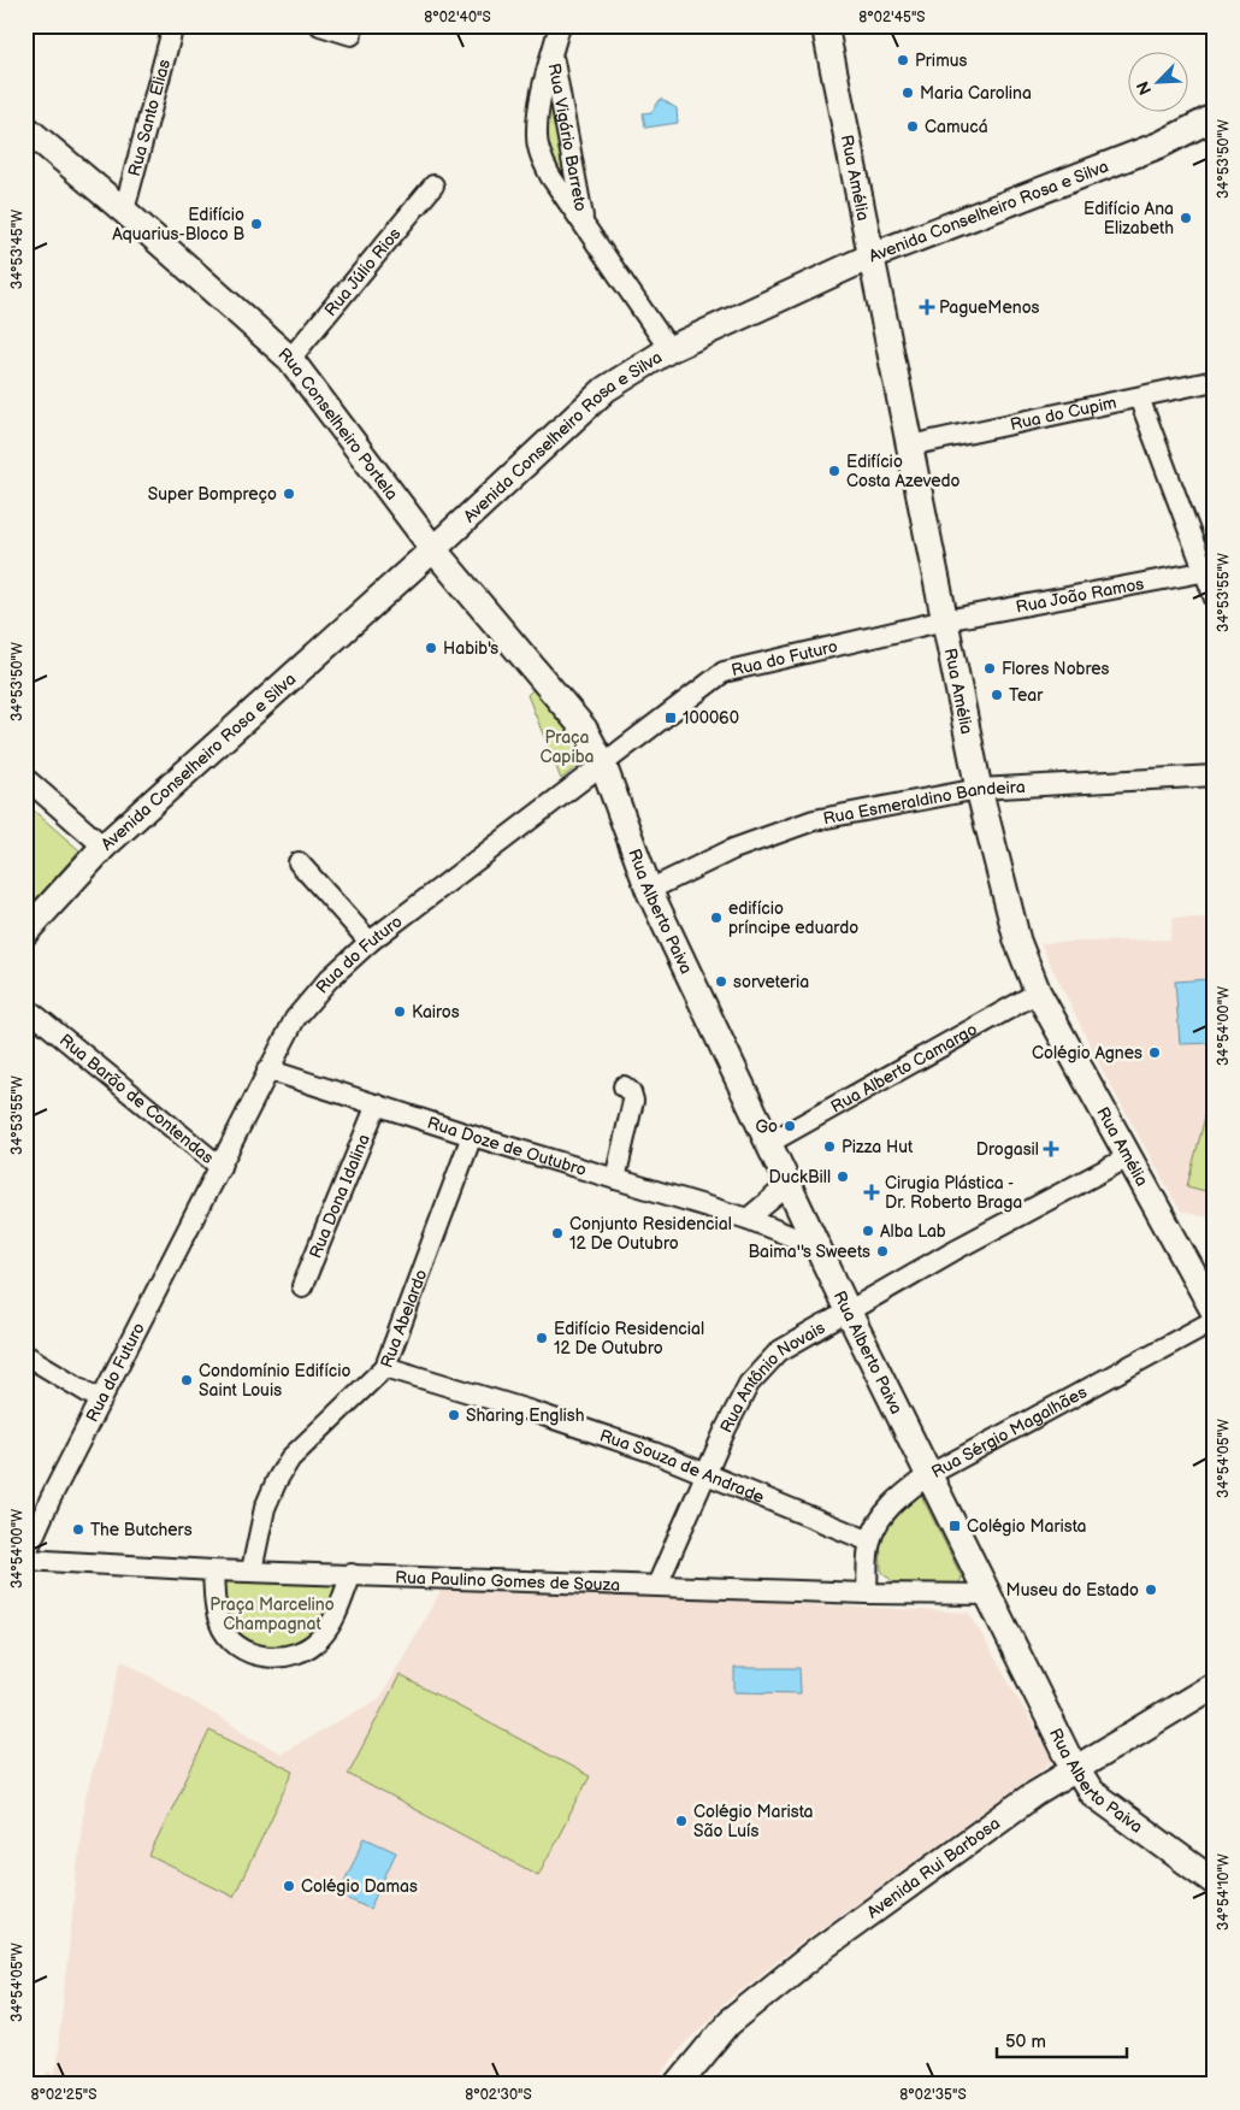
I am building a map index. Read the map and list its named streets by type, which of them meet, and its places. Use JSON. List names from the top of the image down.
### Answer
{
  "streets": {
    "main road": [
      "Rua Amélia",
      "Avenida Conselheiro Rosa e Silva",
      "Rua Conselheiro Portela",
      "Rua Alberto Paiva",
      "Avenida Rui Barbosa"
    ],
    "street": [
      "Rua Santo Elias",
      "Rua Vigário Barreto",
      "Rua Júlio Rios",
      "Rua do Cupim",
      "Rua João Ramos",
      "Rua do Futuro",
      "Rua Esmeraldino Bandeira",
      "Rua Alberto Camargo",
      "Rua Barão de Contendas",
      "Rua Doze de Outubro",
      "Rua Dona Idalina",
      "Rua Abelardo",
      "Rua Antônio Novais",
      "Rua Sérgio Magalhães",
      "Rua Souza de Andrade",
      "Rua Paulino Gomes de Souza"
    ]
  },
  "crossings": [
    ["Rua Santo Elias", "Rua Conselheiro Portela"],
    ["Rua Vigário Barreto", "Avenida Conselheiro Rosa e Silva"],
    ["Rua Amélia", "Avenida Conselheiro Rosa e Silva"],
    ["Rua Amélia", "Rua do Cupim"],
    ["Rua Amélia", "Rua João Ramos"],
    ["Rua Amélia", "Rua do Futuro"],
    ["Rua Amélia", "Rua Esmeraldino Bandeira"],
    ["Rua Amélia", "Rua Alberto Camargo"],
    ["Rua Amélia", "Rua Antônio Novais"],
    ["Avenida Conselheiro Rosa e Silva", "Rua Conselheiro Portela"],
    ["Rua Júlio Rios", "Rua Conselheiro Portela"],
    ["Rua Conselheiro Portela", "Rua do Futuro"],
    ["Rua Conselheiro Portela", "Rua Alberto Paiva"],
    ["Rua João Ramos", "Rua do Futuro"],
    ["Rua do Futuro", "Rua Alberto Paiva"],
    ["Rua do Futuro", "Rua Barão de Contendas"],
    ["Rua do Futuro", "Rua Doze de Outubro"],
    ["Rua Esmeraldino Bandeira", "Rua Alberto Paiva"],
    ["Rua Alberto Paiva", "Rua Alberto Camargo"],
    ["Rua Alberto Paiva", "Rua Doze de Outubro"],
    ["Rua Alberto Paiva", "Rua Antônio Novais"],
    ["Rua Alberto Paiva", "Rua Sérgio Magalhães"],
    ["Rua Alberto Paiva", "Rua Paulino Gomes de Souza"],
    ["Rua Alberto Paiva", "Avenida Rui Barbosa"],
    ["Rua Doze de Outubro", "Rua Dona Idalina"],
    ["Rua Doze de Outubro", "Rua Abelardo"],
    ["Rua Abelardo", "Rua Souza de Andrade"],
    ["Rua Abelardo", "Rua Paulino Gomes de Souza"],
    ["Rua Antônio Novais", "Rua Souza de Andrade"],
    ["Rua Antônio Novais", "Rua Paulino Gomes de Souza"],
    ["Rua Sérgio Magalhães", "Rua Souza de Andrade"],
    ["Rua Sérgio Magalhães", "Rua Paulino Gomes de Souza"]
  ],
  "parks": ["Praça Capiba", "Praça Marcelino Champagnat"],
  "places": {
    "other": [
      "Primus",
      "Maria Carolina",
      "Camucá",
      "Edifício Ana Elizabeth",
      "Edifício Aquarius-Bloco B",
      "Edifício Costa Azevedo",
      "Super Bompreço",
      "Habib's",
      "Flores Nobres",
      "Tear",
      "edifício príncipe eduardo",
      "sorveteria",
      "Kairos",
      "Colégio Agnes",
      "Go",
      "Pizza Hut",
      "DuckBill",
      "Alba Lab",
      "Conjunto Residencial 12 De Outubro",
      "Baima''s Sweets",
      "Edifício Residencial 12 De Outubro",
      "Condomínio Edifício Saint Louis",
      "Sharing English",
      "The Butchers",
      "Museu do Estado",
      "Colégio Marista São Luís",
      "Colégio Damas"
    ],
    "health": ["PagueMenos", "Drogasil", "Cirugia Plástica - Dr. Roberto Braga"],
    "transit": ["100060", "Colégio Marista"]
  },
  "scale_bar": "50 m",
  "north": "bottom left",
  "coordinates": [
    "8°02'40\"S",
    "8°02'45\"S",
    "34°53'50\"W",
    "34°53'45\"W",
    "34°53'55\"W",
    "34°54'00\"W",
    "34°54'05\"W",
    "34°54'10\"W",
    "8°02'25\"S",
    "8°02'30\"S",
    "8°02'35\"S"
  ]
}
